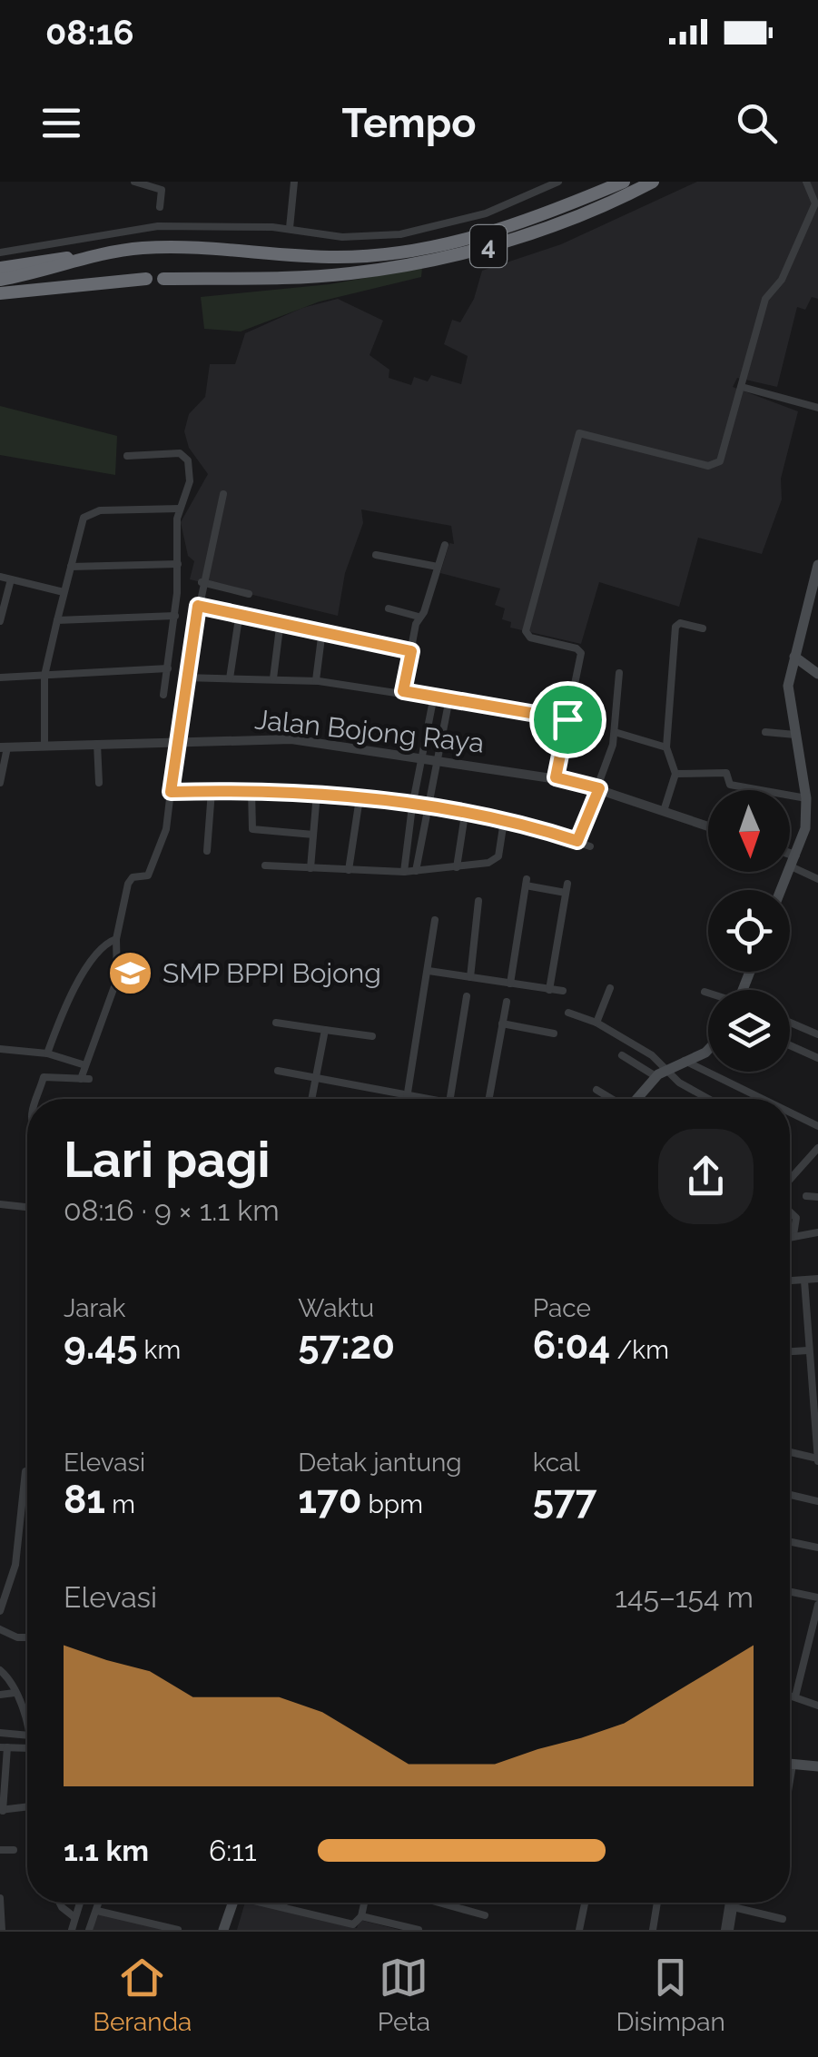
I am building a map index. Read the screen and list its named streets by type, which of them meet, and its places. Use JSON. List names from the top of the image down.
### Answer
{
  "streets": {
    "highway": ["4"],
    "street": ["Jalan Bojong Raya"]
  },
  "places": {
    "school or university": ["SMP BPPI Bojong"]
  },
  "north": "bottom",
  "page": {
    "status": "08:16",
    "header": "Tempo",
    "heading": ["Lari pagi", "08:16 · 9 × 1.1 km"],
    "stats": [
      ["Jarak", "9.45 km"],
      ["Waktu", "57:20"],
      ["Pace", "6:04 /km"],
      ["Elevasi", "81 m"],
      ["Detak jantung", "170 bpm"],
      ["kcal", "577"]
    ],
    "chart": ["Elevasi", "145–154 m"],
    "list": [
      {
        "name": "1.1 km",
        "note": "6:11"
      }
    ],
    "tabs": ["Beranda", "Peta", "Disimpan"]
  }
}
